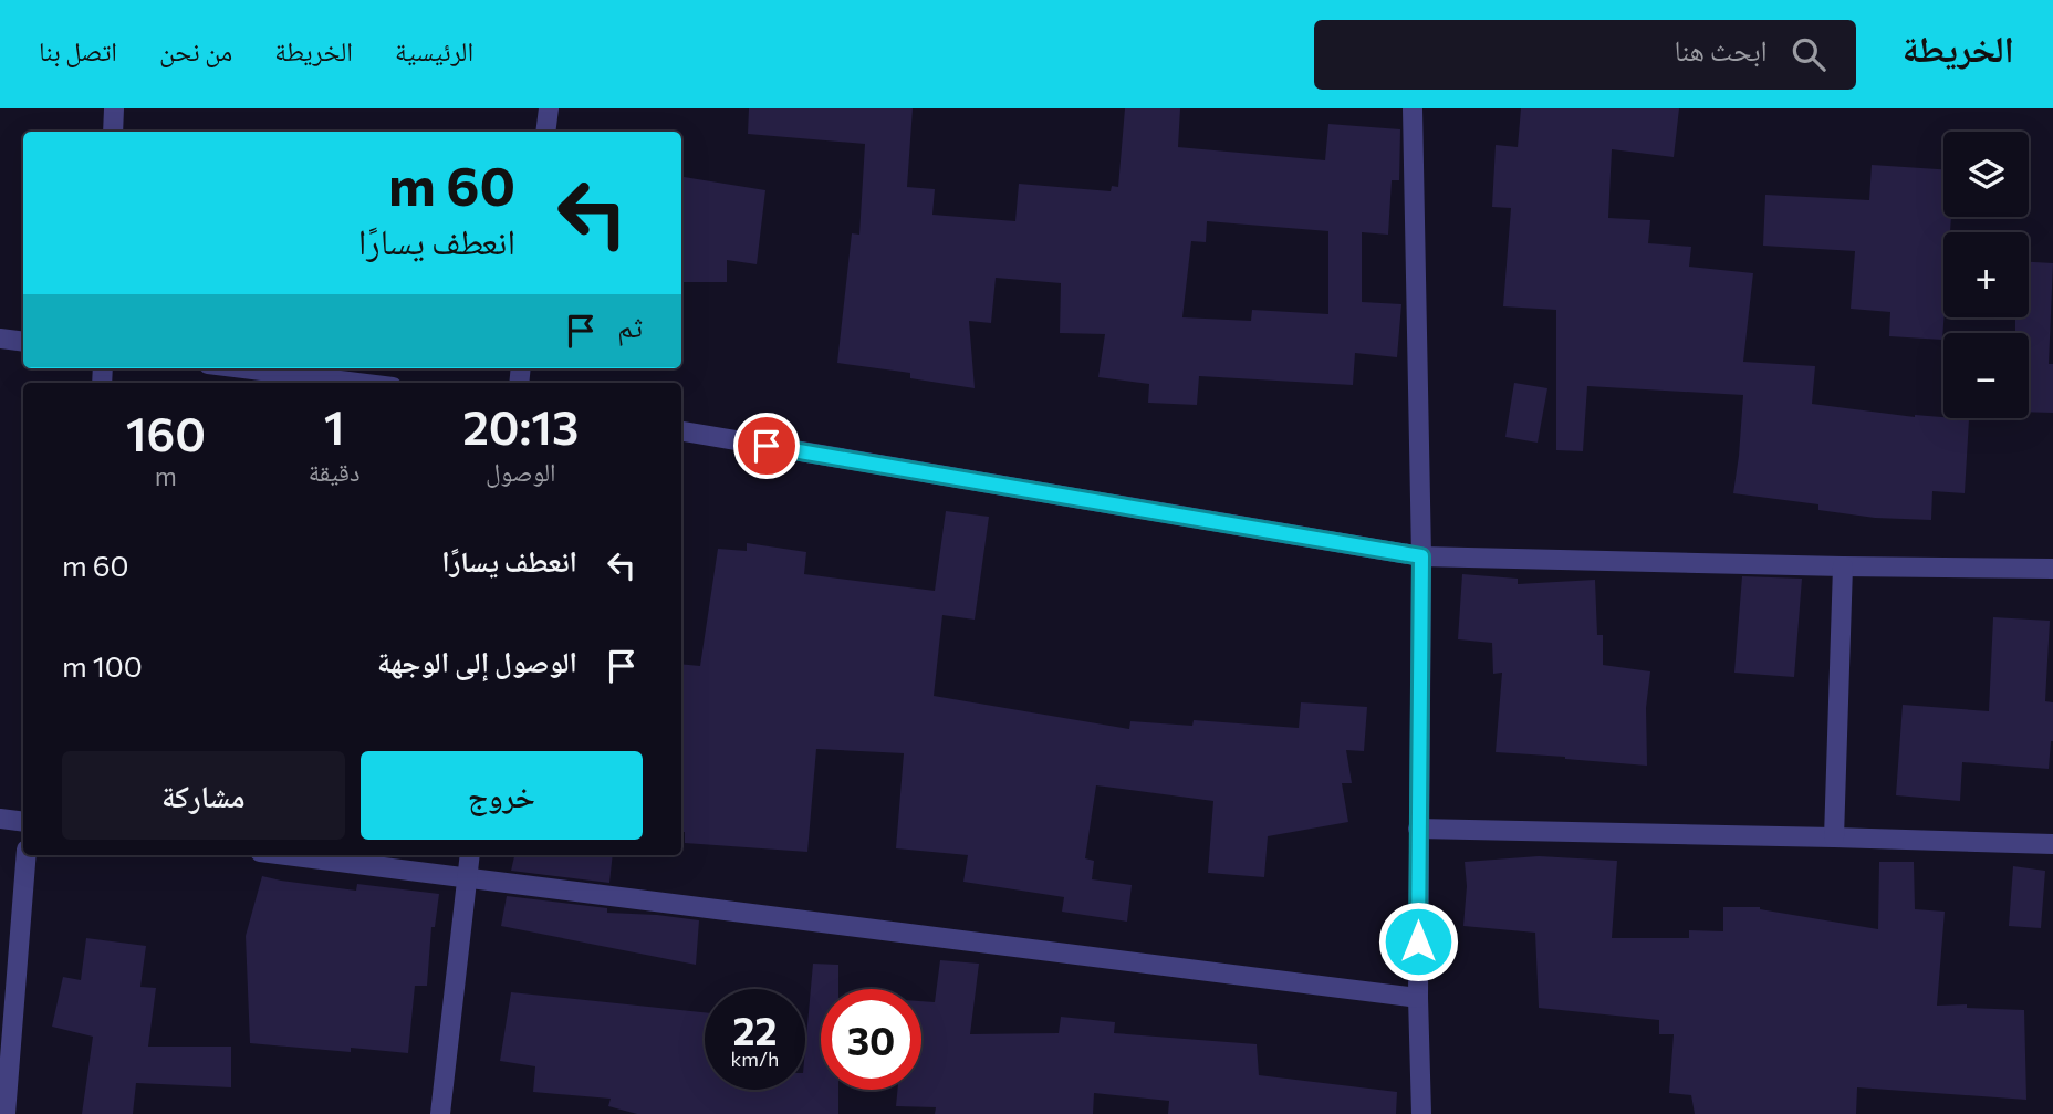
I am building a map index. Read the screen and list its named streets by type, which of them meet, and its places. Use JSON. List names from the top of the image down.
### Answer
{
  "page": {
    "header": "الخريطة",
    "search": "ابحث هنا",
    "nav": [
      "الرئيسية",
      "الخريطة",
      "من نحن",
      "اتصل بنا"
    ],
    "map_buttons": ["+", "−"],
    "turn": ["60 m", "انعطف يسارًا"],
    "then": "ثم",
    "eta": [
      "20:13",
      "الوصول",
      "1",
      "دقيقة",
      "160",
      "m"
    ],
    "list": [
      {
        "name": "انعطف يسارًا",
        "value": "60 m"
      },
      {
        "name": "الوصول إلى الوجهة",
        "value": "100 m"
      }
    ],
    "buttons": ["خروج", "مشاركة"],
    "speed": "22 km/h",
    "limit": "30"
  }
}
